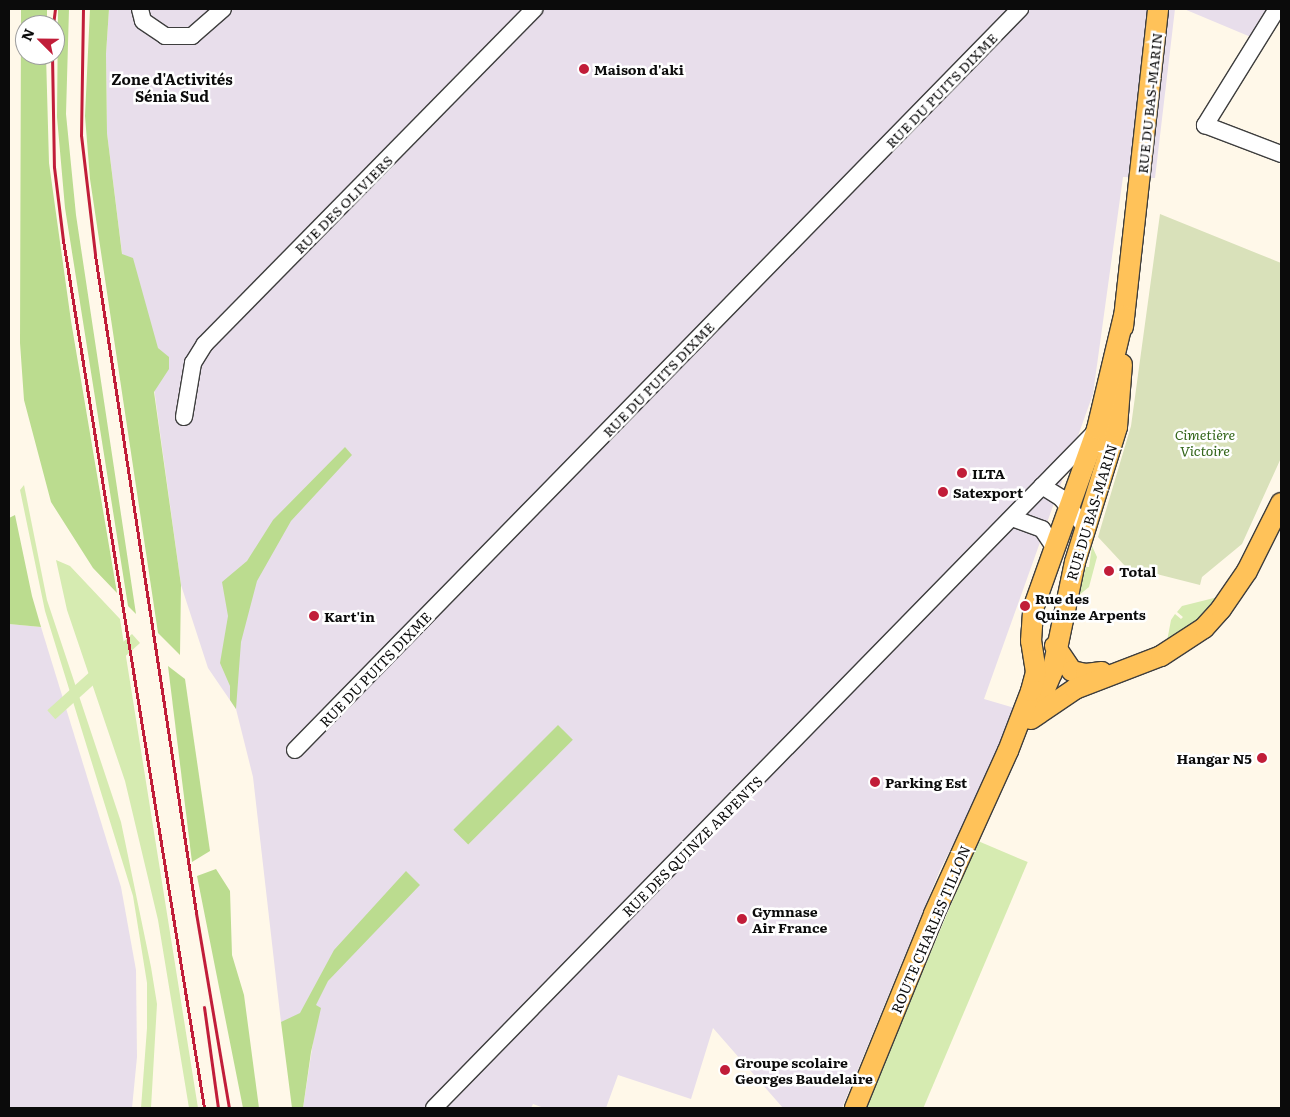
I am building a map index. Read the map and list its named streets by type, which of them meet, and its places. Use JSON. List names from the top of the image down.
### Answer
{
  "streets": {
    "main road": ["RUE DU BAS-MARIN", "ROUTE CHARLES TILLON"],
    "street": ["RUE DU PUITS DIXME", "RUE DES OLIVIERS", "RUE DES QUINZE ARPENTS"]
  },
  "crossings": [
    ["RUE DU BAS-MARIN", "RUE DES QUINZE ARPENTS"],
    ["RUE DU BAS-MARIN", "ROUTE CHARLES TILLON"]
  ],
  "districts": ["Zone d'Activités Sénia Sud"],
  "parks": ["Cimetière Victoire"],
  "places": [
    "Maison d'aki",
    "ILTA",
    "Satexport",
    "Total",
    "Rue des Quinze Arpents",
    "Kart'in",
    "Hangar N5",
    "Parking Est",
    "Gymnase Air France",
    "Groupe scolaire Georges Baudelaire"
  ],
  "north": "top left"
}
